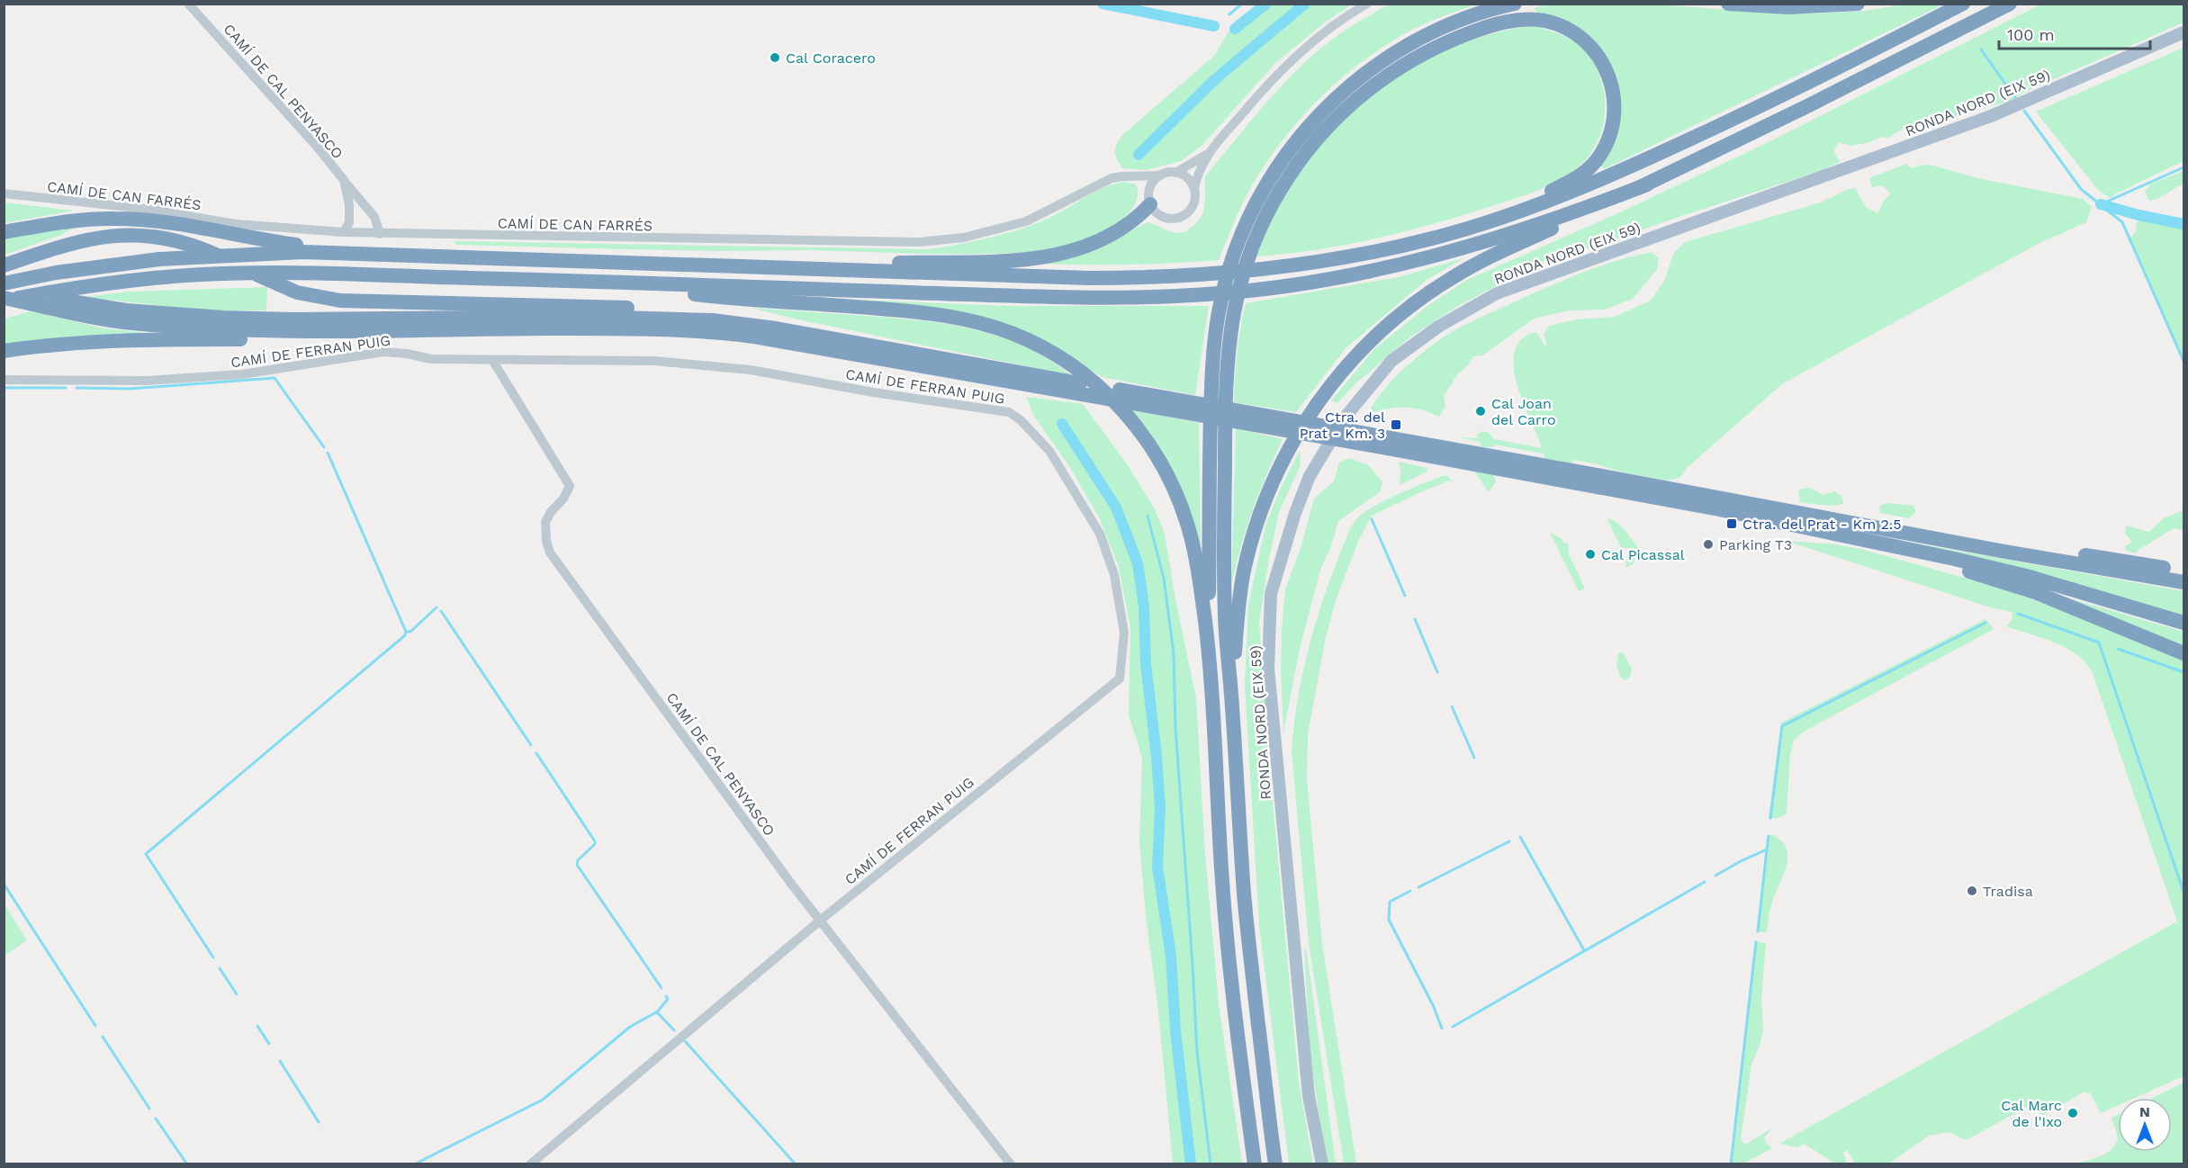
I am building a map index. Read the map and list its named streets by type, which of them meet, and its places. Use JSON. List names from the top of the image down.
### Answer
{
  "streets": {
    "main road": ["RONDA NORD (EIX 59)"],
    "street": ["CAMÍ DE CAL PENYASCO", "CAMÍ DE CAN FARRÉS", "CAMÍ DE FERRAN PUIG"]
  },
  "crossings": [
    ["CAMÍ DE CAL PENYASCO", "CAMÍ DE CAN FARRÉS"],
    ["CAMÍ DE CAL PENYASCO", "CAMÍ DE FERRAN PUIG"]
  ],
  "places": {
    "other": [
      "Cal Coracero",
      "Cal Joan del Carro",
      "Parking T3",
      "Cal Picassal",
      "Tradisa",
      "Cal Marc de l'Ixo"
    ],
    "transit": ["Ctra. del Prat - Km. 3", "Ctra. del Prat - Km 2.5"]
  },
  "scale_bar": "100 m",
  "north": "top"
}
